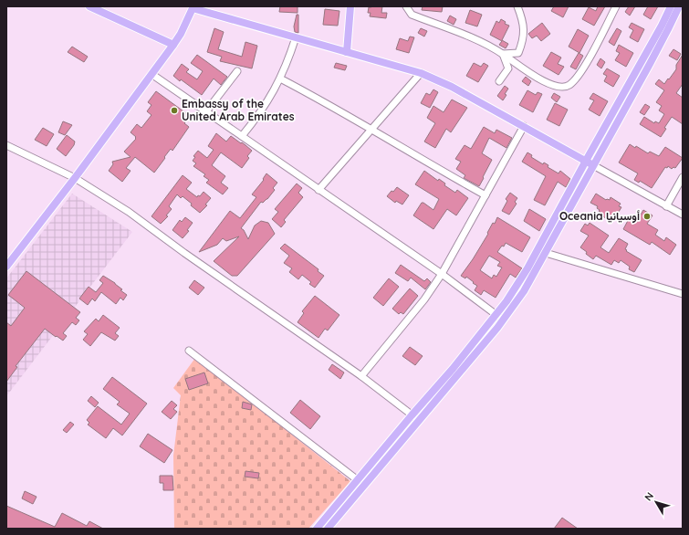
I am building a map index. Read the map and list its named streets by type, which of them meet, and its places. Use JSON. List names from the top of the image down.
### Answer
{
  "places": ["Embassy of the United Arab Emirates", "Oceania أوسيانيا"],
  "north": "top left"
}
